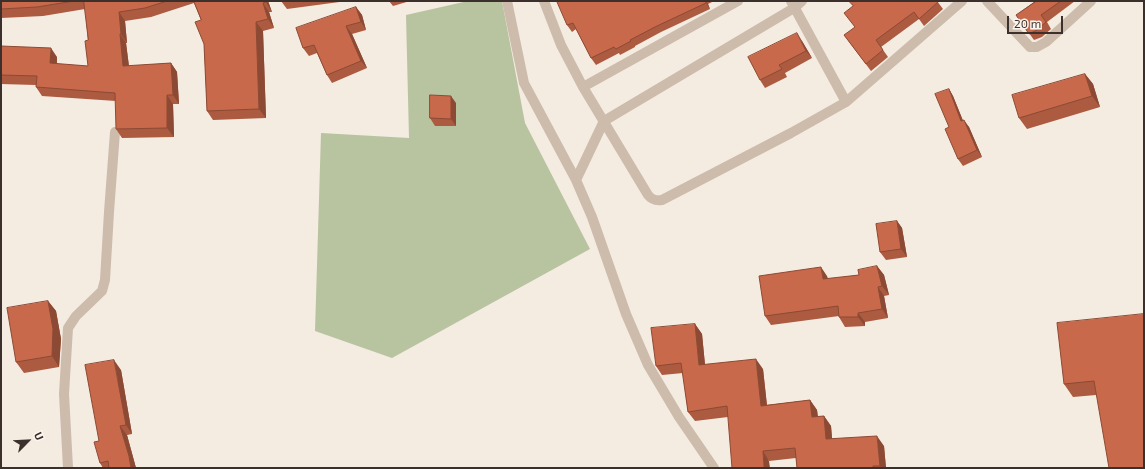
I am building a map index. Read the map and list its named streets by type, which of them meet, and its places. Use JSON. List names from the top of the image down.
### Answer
{
  "scale_bar": "20 m",
  "north": "top right"
}
